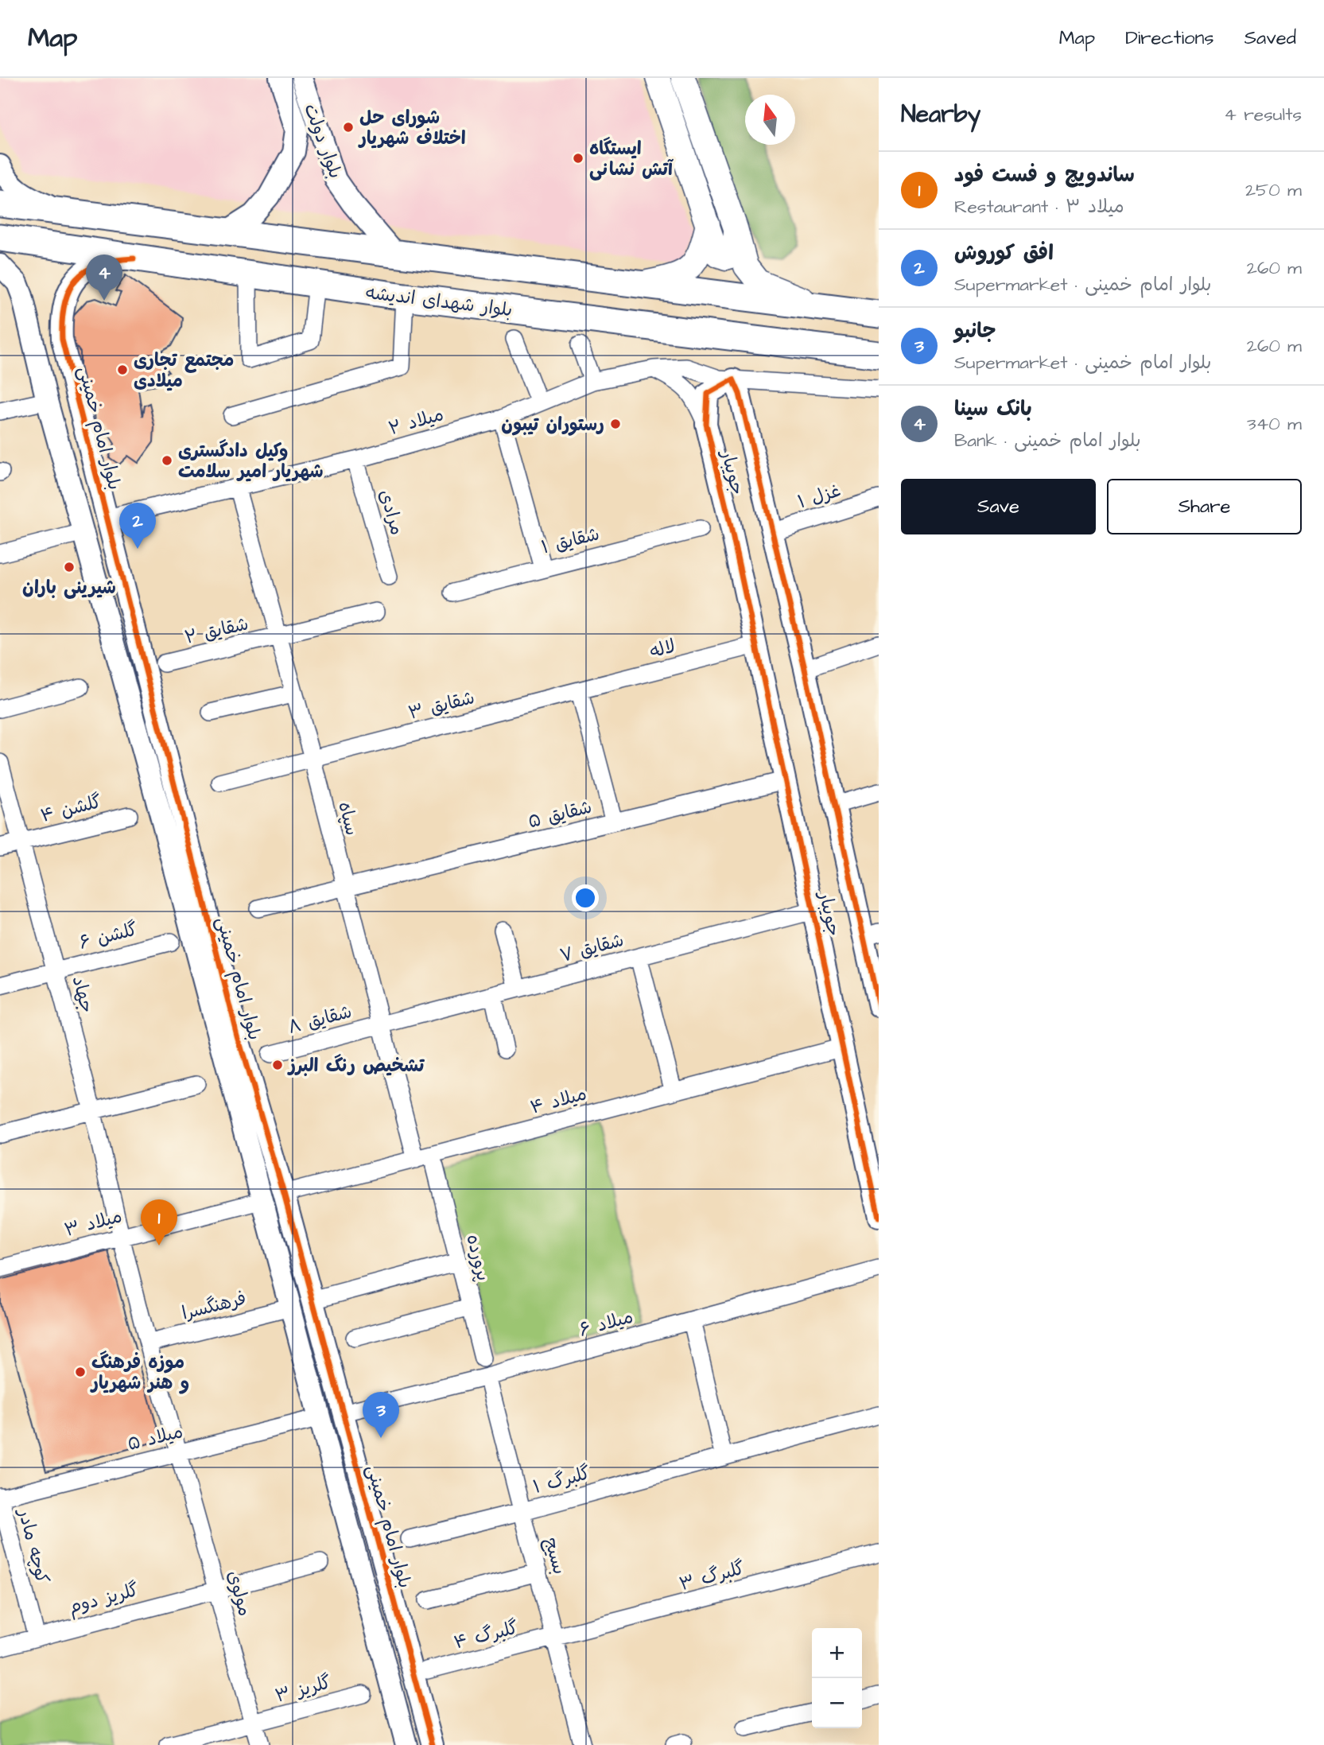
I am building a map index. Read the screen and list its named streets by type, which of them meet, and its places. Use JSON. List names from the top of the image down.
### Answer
{
  "streets": {
    "main road": ["بلوار شهدای اندیشه"],
    "street": [
      "بلوار دولت",
      "میلاد ۲",
      "بلوار امام خمینی",
      "جویبار",
      "غزل ۱",
      "مرادی",
      "شقایق ۱",
      "شقایق ۲",
      "لاله",
      "شقایق ۳",
      "گلشن ۴",
      "شقایق ۵",
      "سپاه",
      "گلشن ۶",
      "شقایق ۷",
      "جهاد",
      "شقایق ۸",
      "میلاد ۴",
      "میلاد ۳",
      "پرورده",
      "فرهنگسرا",
      "میلاد ۶",
      "میلاد ۵",
      "گلبرگ ۱",
      "کوچه مادر",
      "بسیج",
      "گلبرگ ۳",
      "مولوی",
      "گلریز دوم",
      "گلبرگ ۴",
      "گلریز ۳"
    ]
  },
  "crossings": [
    ["بلوار شهدای اندیشه", "بلوار امام خمینی"],
    ["میلاد ۲", "بلوار امام خمینی"],
    ["میلاد ۲", "جویبار"],
    ["میلاد ۲", "مرادی"],
    ["میلاد ۲", "سپاه"],
    ["بلوار امام خمینی", "میلاد ۴"],
    ["بلوار امام خمینی", "میلاد ۳"],
    ["بلوار امام خمینی", "فرهنگسرا"],
    ["بلوار امام خمینی", "میلاد ۶"],
    ["بلوار امام خمینی", "میلاد ۵"],
    ["جویبار", "غزل ۱"],
    ["جویبار", "لاله"],
    ["جویبار", "شقایق ۵"],
    ["جویبار", "شقایق ۷"],
    ["جویبار", "میلاد ۴"],
    ["شقایق ۲", "سپاه"],
    ["لاله", "شقایق ۳"],
    ["شقایق ۳", "سپاه"],
    ["گلشن ۴", "جهاد"],
    ["شقایق ۵", "سپاه"],
    ["سپاه", "شقایق ۷"],
    ["سپاه", "شقایق ۸"],
    ["سپاه", "میلاد ۴"],
    ["گلشن ۶", "جهاد"],
    ["شقایق ۷", "شقایق ۸"],
    ["جهاد", "میلاد ۳"],
    ["میلاد ۶", "بسیج"],
    ["میلاد ۵", "کوچه مادر"],
    ["میلاد ۵", "مولوی"],
    ["گلبرگ ۱", "بسیج"],
    ["کوچه مادر", "گلریز دوم"],
    ["بسیج", "گلبرگ ۳"],
    ["بسیج", "گلبرگ ۴"],
    ["گلبرگ ۳", "گلبرگ ۴"],
    ["مولوی", "گلریز دوم"],
    ["مولوی", "گلریز ۳"]
  ],
  "places": [
    "شورای حل اختلاف شهریار",
    "ایستگاه آتش نشانی",
    "مجتمع تجاری میلادی",
    "رستوران تیبون",
    "وکیل دادگستری شهریار امیر سلامت",
    "شیرینی باران",
    "تشخیص رنگ البرز",
    "موزه فرهنگ و هنر شهریار"
  ],
  "north": "top",
  "page": {
    "header": "Map",
    "nav": ["Map", "Directions", "Saved"],
    "heading": ["Nearby", "4 results"],
    "list": [
      {
        "mark": "1",
        "name": "ساندویچ و فست فود",
        "note": "Restaurant · میلاد ۳",
        "value": "250 m"
      },
      {
        "mark": "2",
        "name": "افق کوروش",
        "note": "Supermarket · بلوار امام خمینی",
        "value": "260 m"
      },
      {
        "mark": "3",
        "name": "جانبو",
        "note": "Supermarket · بلوار امام خمینی",
        "value": "260 m"
      },
      {
        "mark": "4",
        "name": "بانک سینا",
        "note": "Bank · بلوار امام خمینی",
        "value": "340 m"
      }
    ],
    "pins": [
      "4",
      "2",
      "1",
      "3"
    ],
    "buttons": ["Save", "Share"],
    "map_buttons": ["+", "−"]
  }
}
